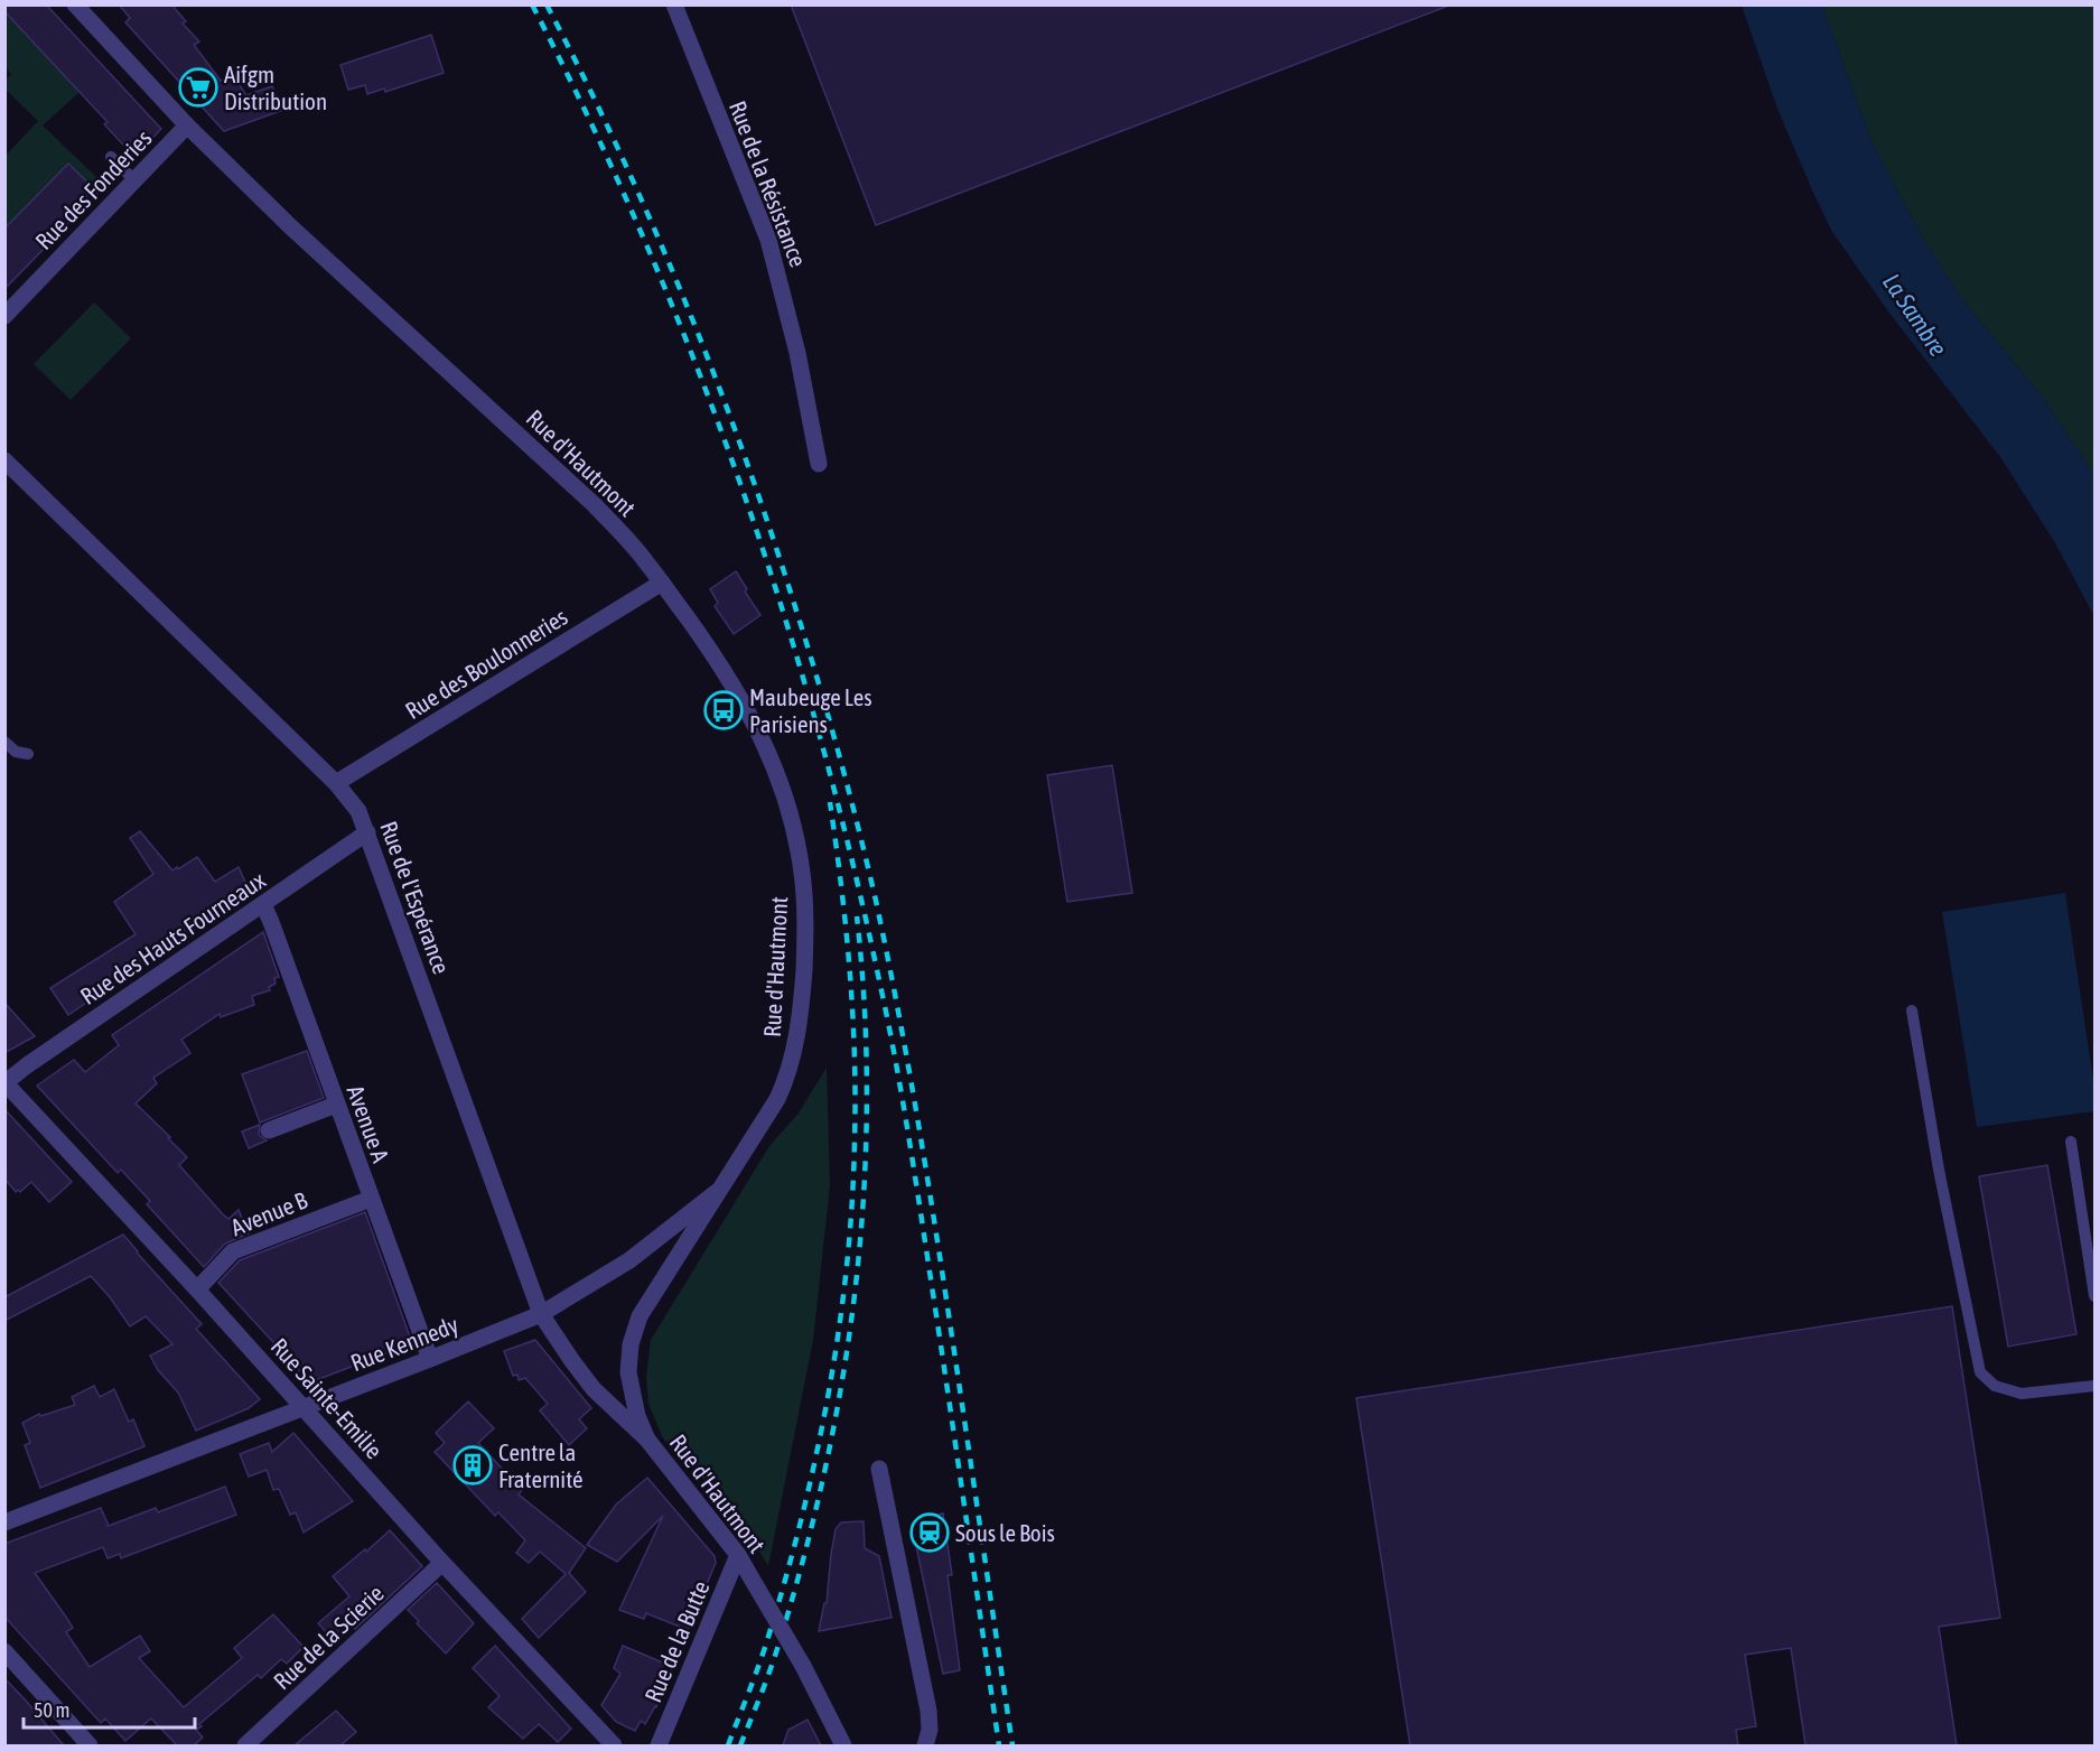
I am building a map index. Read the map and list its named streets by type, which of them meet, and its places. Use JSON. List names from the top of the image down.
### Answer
{
  "streets": {
    "street": [
      "Rue de la Résistance",
      "Rue des Fonderies",
      "Rue d'Hautmont",
      "Rue des Boulonneries",
      "Rue de l'Espérance",
      "Rue des Hauts Fourneaux",
      "Avenue A",
      "Avenue B",
      "Rue Kennedy",
      "Rue Sainte-Emilie",
      "Rue de la Scierie",
      "Rue de la Butte"
    ]
  },
  "crossings": [
    ["Rue des Fonderies", "Rue d'Hautmont"],
    ["Rue d'Hautmont", "Rue des Boulonneries"],
    ["Rue d'Hautmont", "Rue de l'Espérance"],
    ["Rue d'Hautmont", "Rue Kennedy"],
    ["Rue d'Hautmont", "Rue de la Butte"],
    ["Rue des Boulonneries", "Rue de l'Espérance"],
    ["Rue de l'Espérance", "Rue des Hauts Fourneaux"],
    ["Rue de l'Espérance", "Rue Kennedy"],
    ["Rue des Hauts Fourneaux", "Avenue A"],
    ["Rue des Hauts Fourneaux", "Rue Sainte-Emilie"],
    ["Avenue A", "Avenue B"],
    ["Avenue A", "Rue Kennedy"],
    ["Avenue B", "Rue Sainte-Emilie"],
    ["Rue Kennedy", "Rue Sainte-Emilie"],
    ["Rue Sainte-Emilie", "Rue de la Scierie"]
  ],
  "water": ["La Sambre"],
  "places": {
    "supermarket": ["Aifgm Distribution"],
    "bus stop": ["Maubeuge Les Parisiens"],
    "building": ["Centre la Fraternité"],
    "station": ["Sous le Bois"]
  },
  "scale_bar": "50 m"
}
